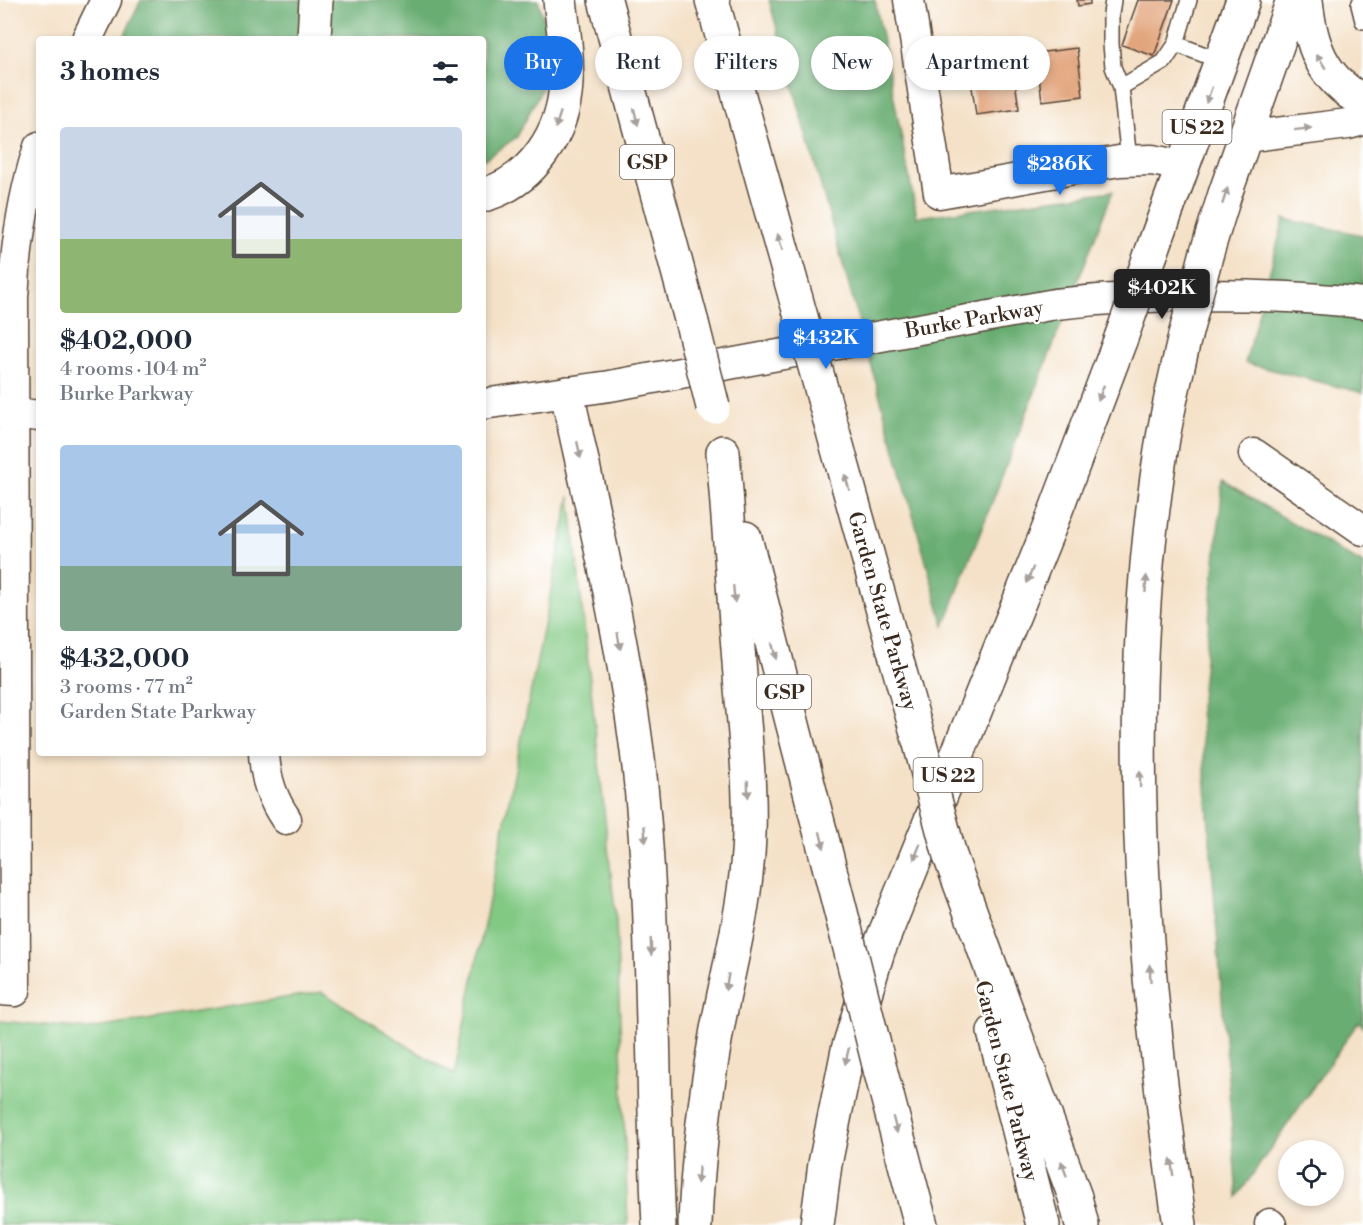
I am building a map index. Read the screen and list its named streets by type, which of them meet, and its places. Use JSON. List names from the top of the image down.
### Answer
{
  "streets": {
    "highway": ["US 22", "GSP", "Garden State Parkway"],
    "street": ["Burke Parkway"]
  },
  "page": {
    "chip": [
      "Buy",
      "Rent",
      "Filters",
      "New",
      "Apartment"
    ],
    "heading": "3 homes",
    "list": [
      {
        "name": "$402,000",
        "note": "4 rooms · 104 m² · Burke Parkway"
      },
      {
        "name": "$432,000",
        "note": "3 rooms · 77 m² · Garden State Parkway"
      }
    ],
    "price": ["$286K", "$402K", "$432K"]
  }
}
